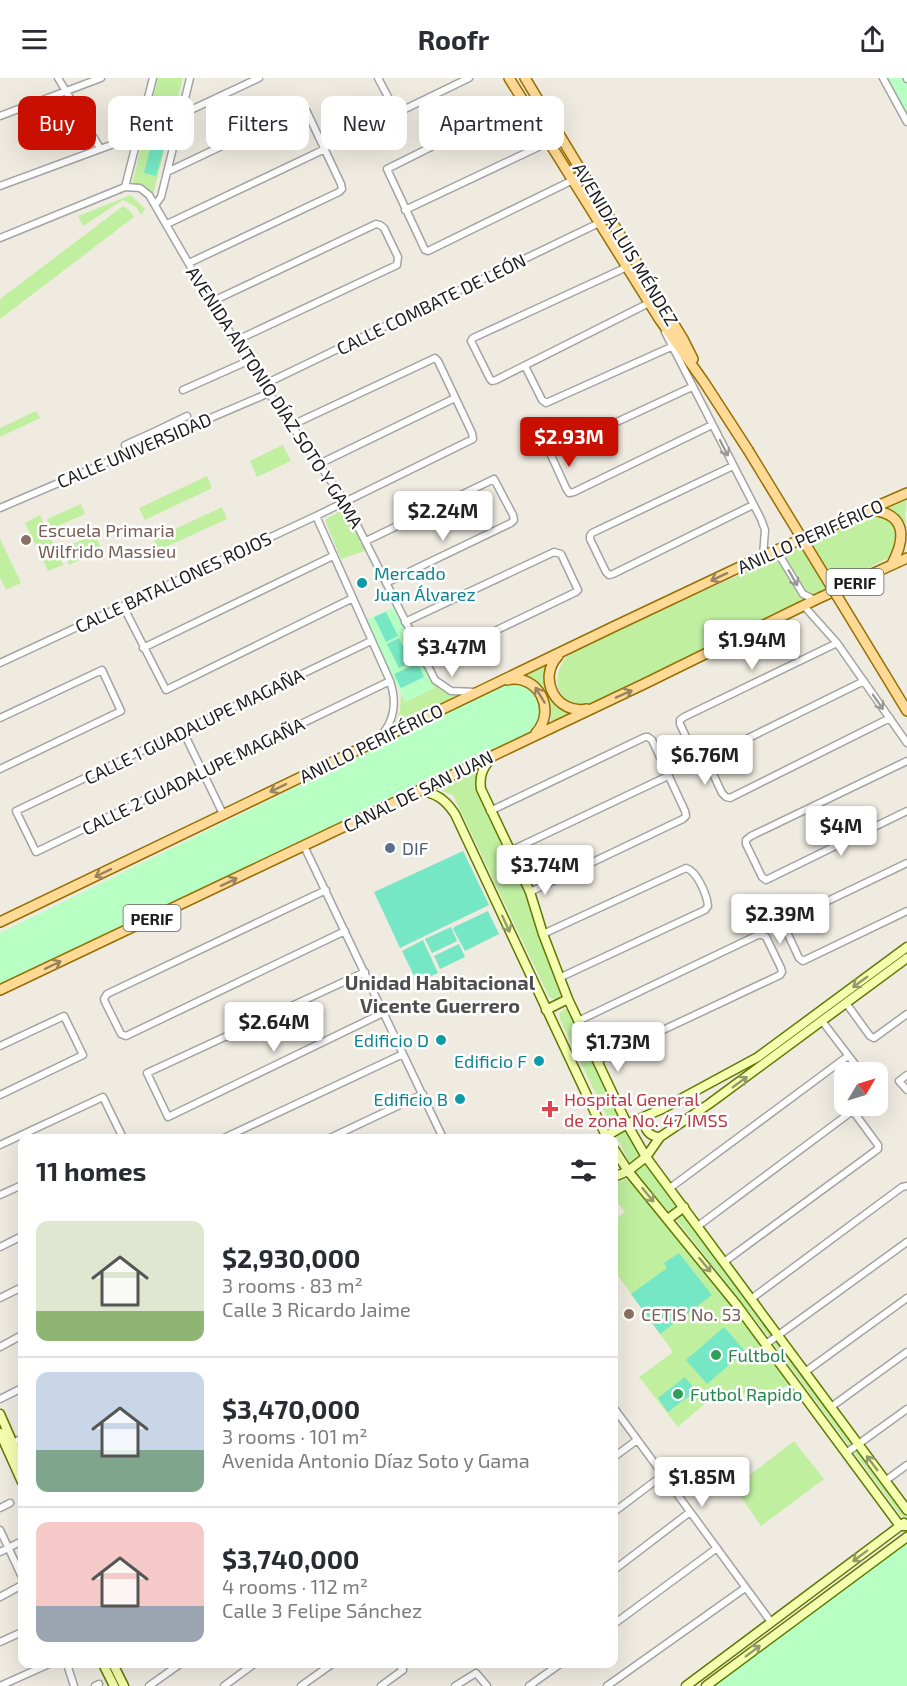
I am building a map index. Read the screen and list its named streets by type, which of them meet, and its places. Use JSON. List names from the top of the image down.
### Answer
{
  "streets": {
    "main road": [
      "AVENIDA LUIS MÉNDEZ",
      "ANILLO PERIFÉRICO",
      "PERIF",
      "CANAL DE SAN JUAN"
    ],
    "street": [
      "CALLE COMBATE DE LEÓN",
      "AVENIDA ANTONIO DÍAZ SOTO Y GAMA",
      "CALLE UNIVERSIDAD",
      "CALLE BATALLONES ROJOS",
      "CALLE 1 GUADALUPE MAGAÑA",
      "CALLE 2 GUADALUPE MAGAÑA"
    ]
  },
  "crossings": [
    ["AVENIDA LUIS MÉNDEZ", "CALLE COMBATE DE LEÓN"],
    ["AVENIDA LUIS MÉNDEZ", "ANILLO PERIFÉRICO"],
    ["CALLE COMBATE DE LEÓN", "AVENIDA ANTONIO DÍAZ SOTO Y GAMA"],
    ["AVENIDA ANTONIO DÍAZ SOTO Y GAMA", "CALLE UNIVERSIDAD"],
    ["AVENIDA ANTONIO DÍAZ SOTO Y GAMA", "ANILLO PERIFÉRICO"],
    ["AVENIDA ANTONIO DÍAZ SOTO Y GAMA", "CALLE BATALLONES ROJOS"],
    ["PERIF", "CANAL DE SAN JUAN"],
    ["CALLE 1 GUADALUPE MAGAÑA", "CALLE 2 GUADALUPE MAGAÑA"]
  ],
  "districts": ["Unidad Habitacional Vicente Guerrero"],
  "places": {
    "other": [
      "Escuela Primaria Wilfrido Massieu",
      "Mercado Juan Álvarez",
      "DIF",
      "Edificio D",
      "Edificio F",
      "Edificio B",
      "CETIS No. 53",
      "Fultbol",
      "Futbol Rapido"
    ],
    "health": ["Hospital General de zona No. 47 IMSS"]
  },
  "north": "top right",
  "page": {
    "header": "Roofr",
    "chip": [
      "Buy",
      "Rent",
      "Filters",
      "New",
      "Apartment"
    ],
    "price": [
      "$2.93M",
      "$2.24M",
      "$1.94M",
      "$3.47M",
      "$6.76M",
      "$4M",
      "$3.74M",
      "$2.39M",
      "$2.64M",
      "$1.73M",
      "$1.85M"
    ],
    "heading": "11 homes",
    "list": [
      {
        "name": "$2,930,000",
        "note": "3 rooms · 83 m² · Calle 3 Ricardo Jaime"
      },
      {
        "name": "$3,470,000",
        "note": "3 rooms · 101 m² · Avenida Antonio Díaz Soto y Gama"
      },
      {
        "name": "$3,740,000",
        "note": "4 rooms · 112 m² · Calle 3 Felipe Sánchez"
      }
    ]
  }
}
